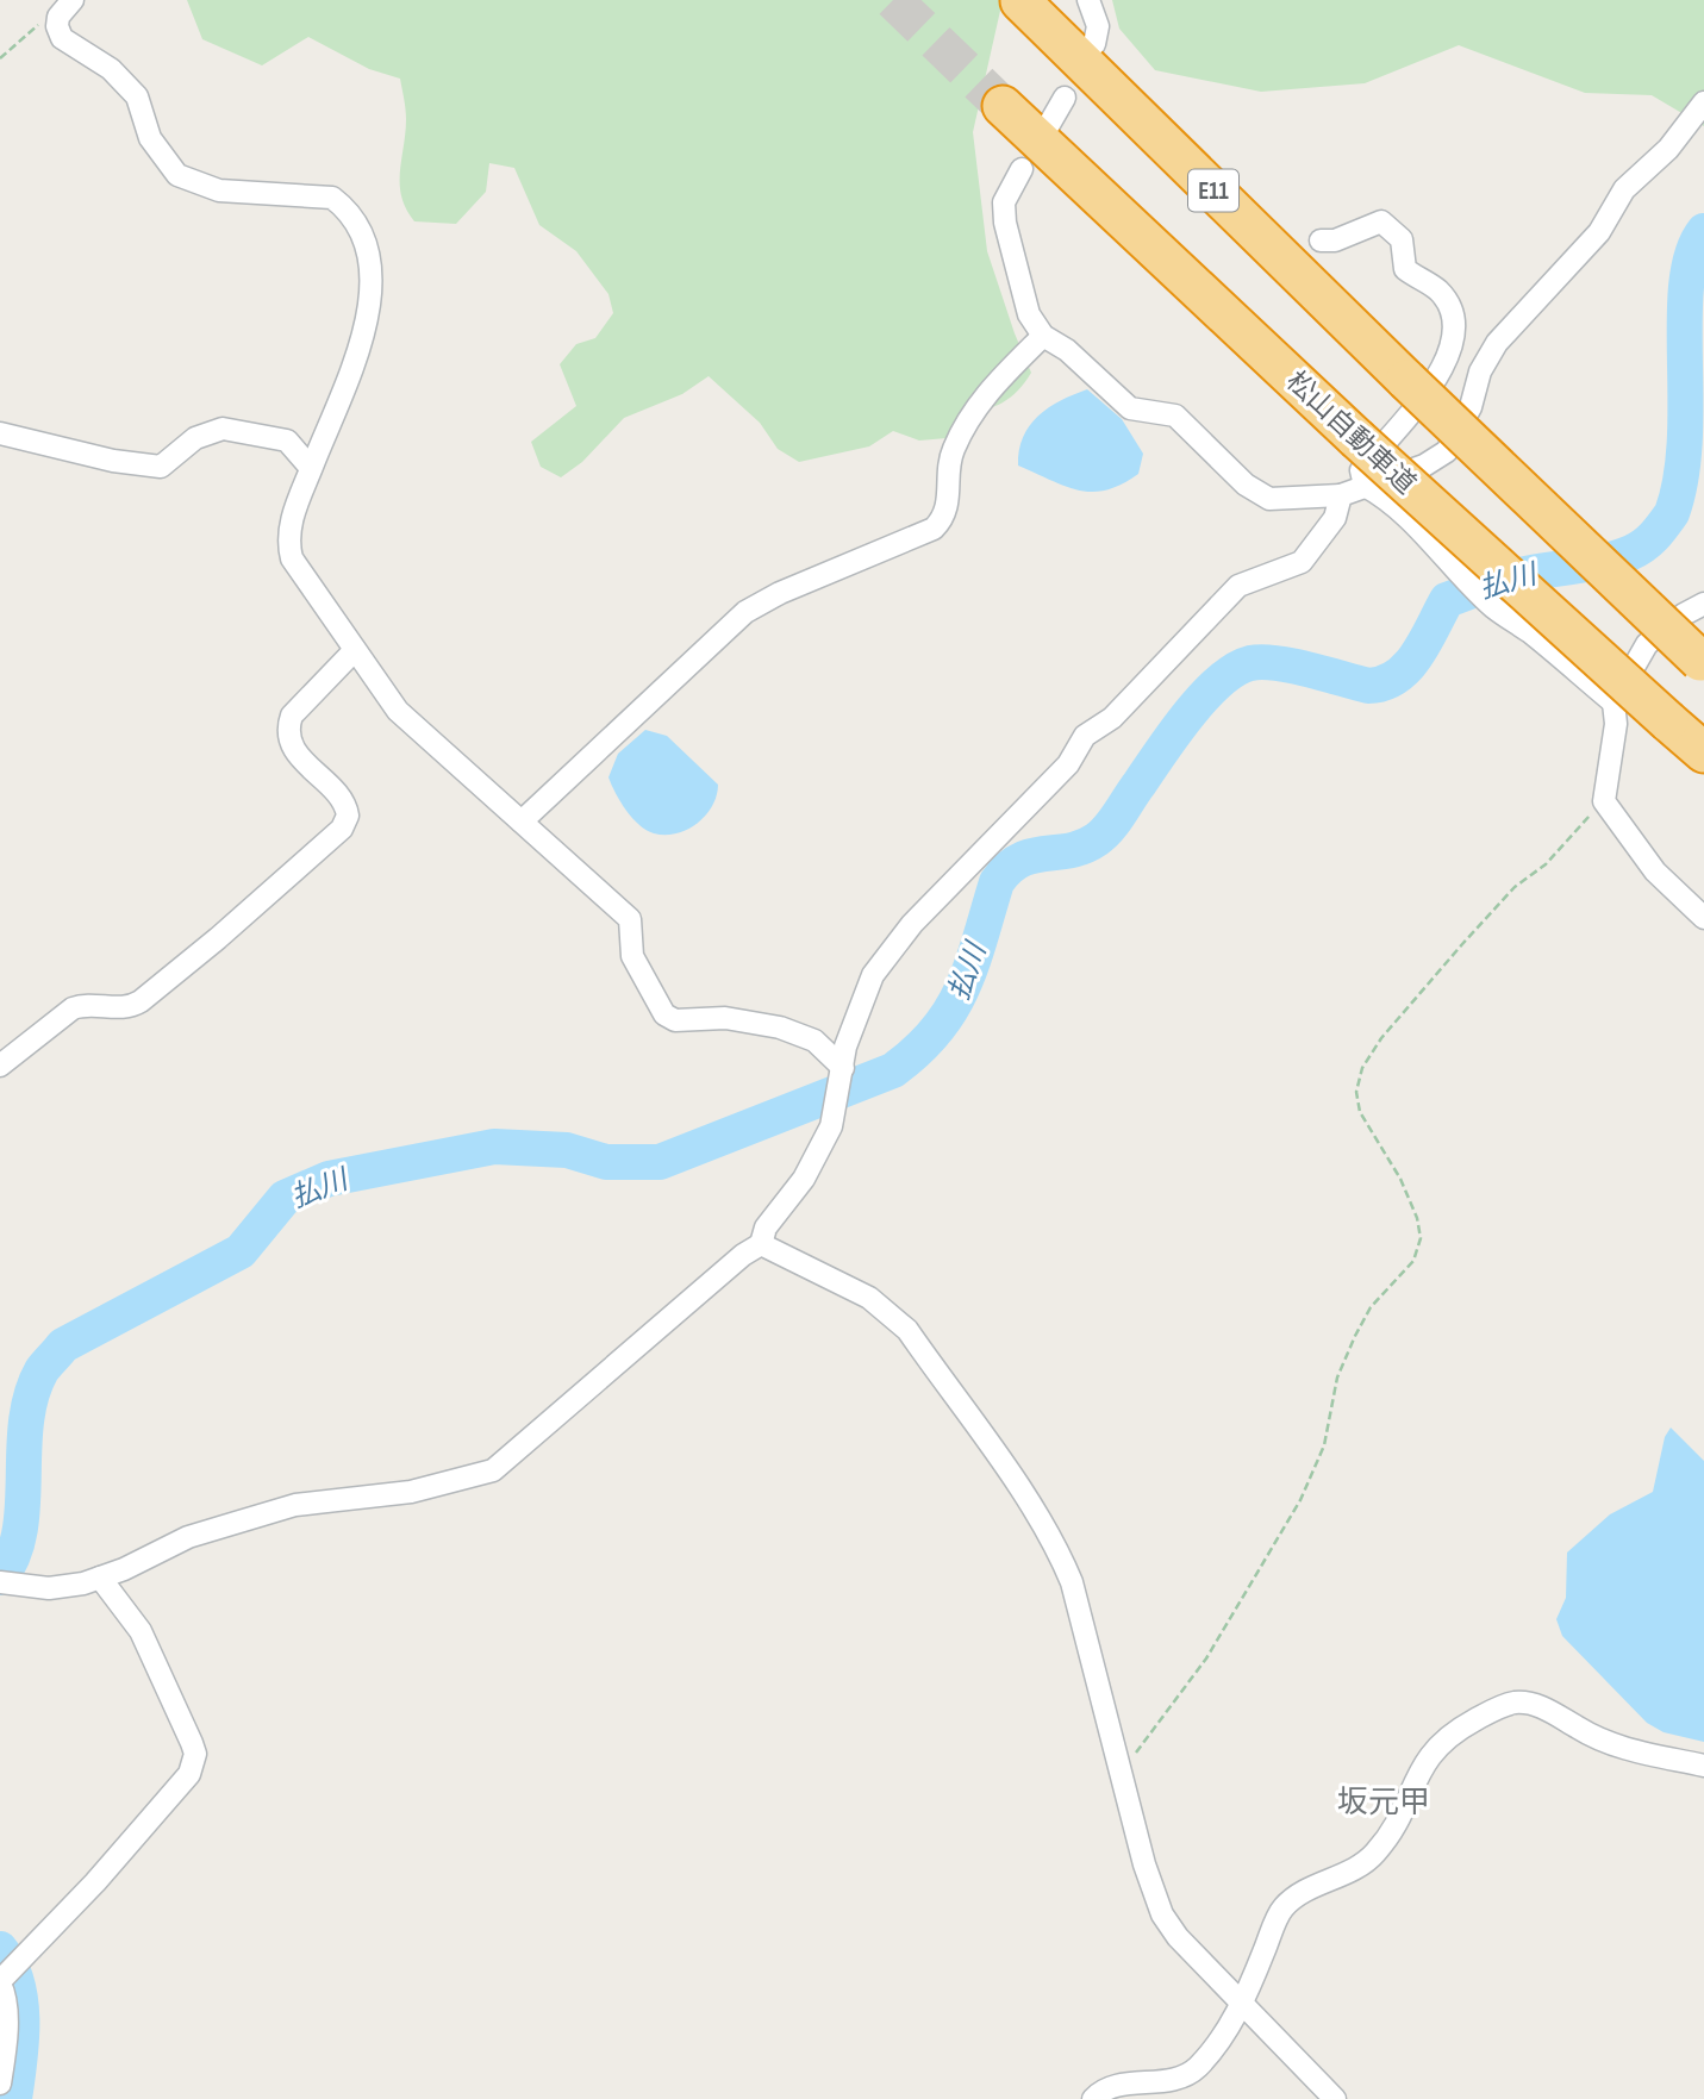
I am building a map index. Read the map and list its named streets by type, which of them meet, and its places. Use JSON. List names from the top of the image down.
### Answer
{
  "streets": {
    "highway": ["E11", "松山自動車道"]
  },
  "districts": ["坂元甲"],
  "water": ["払川"]
}
